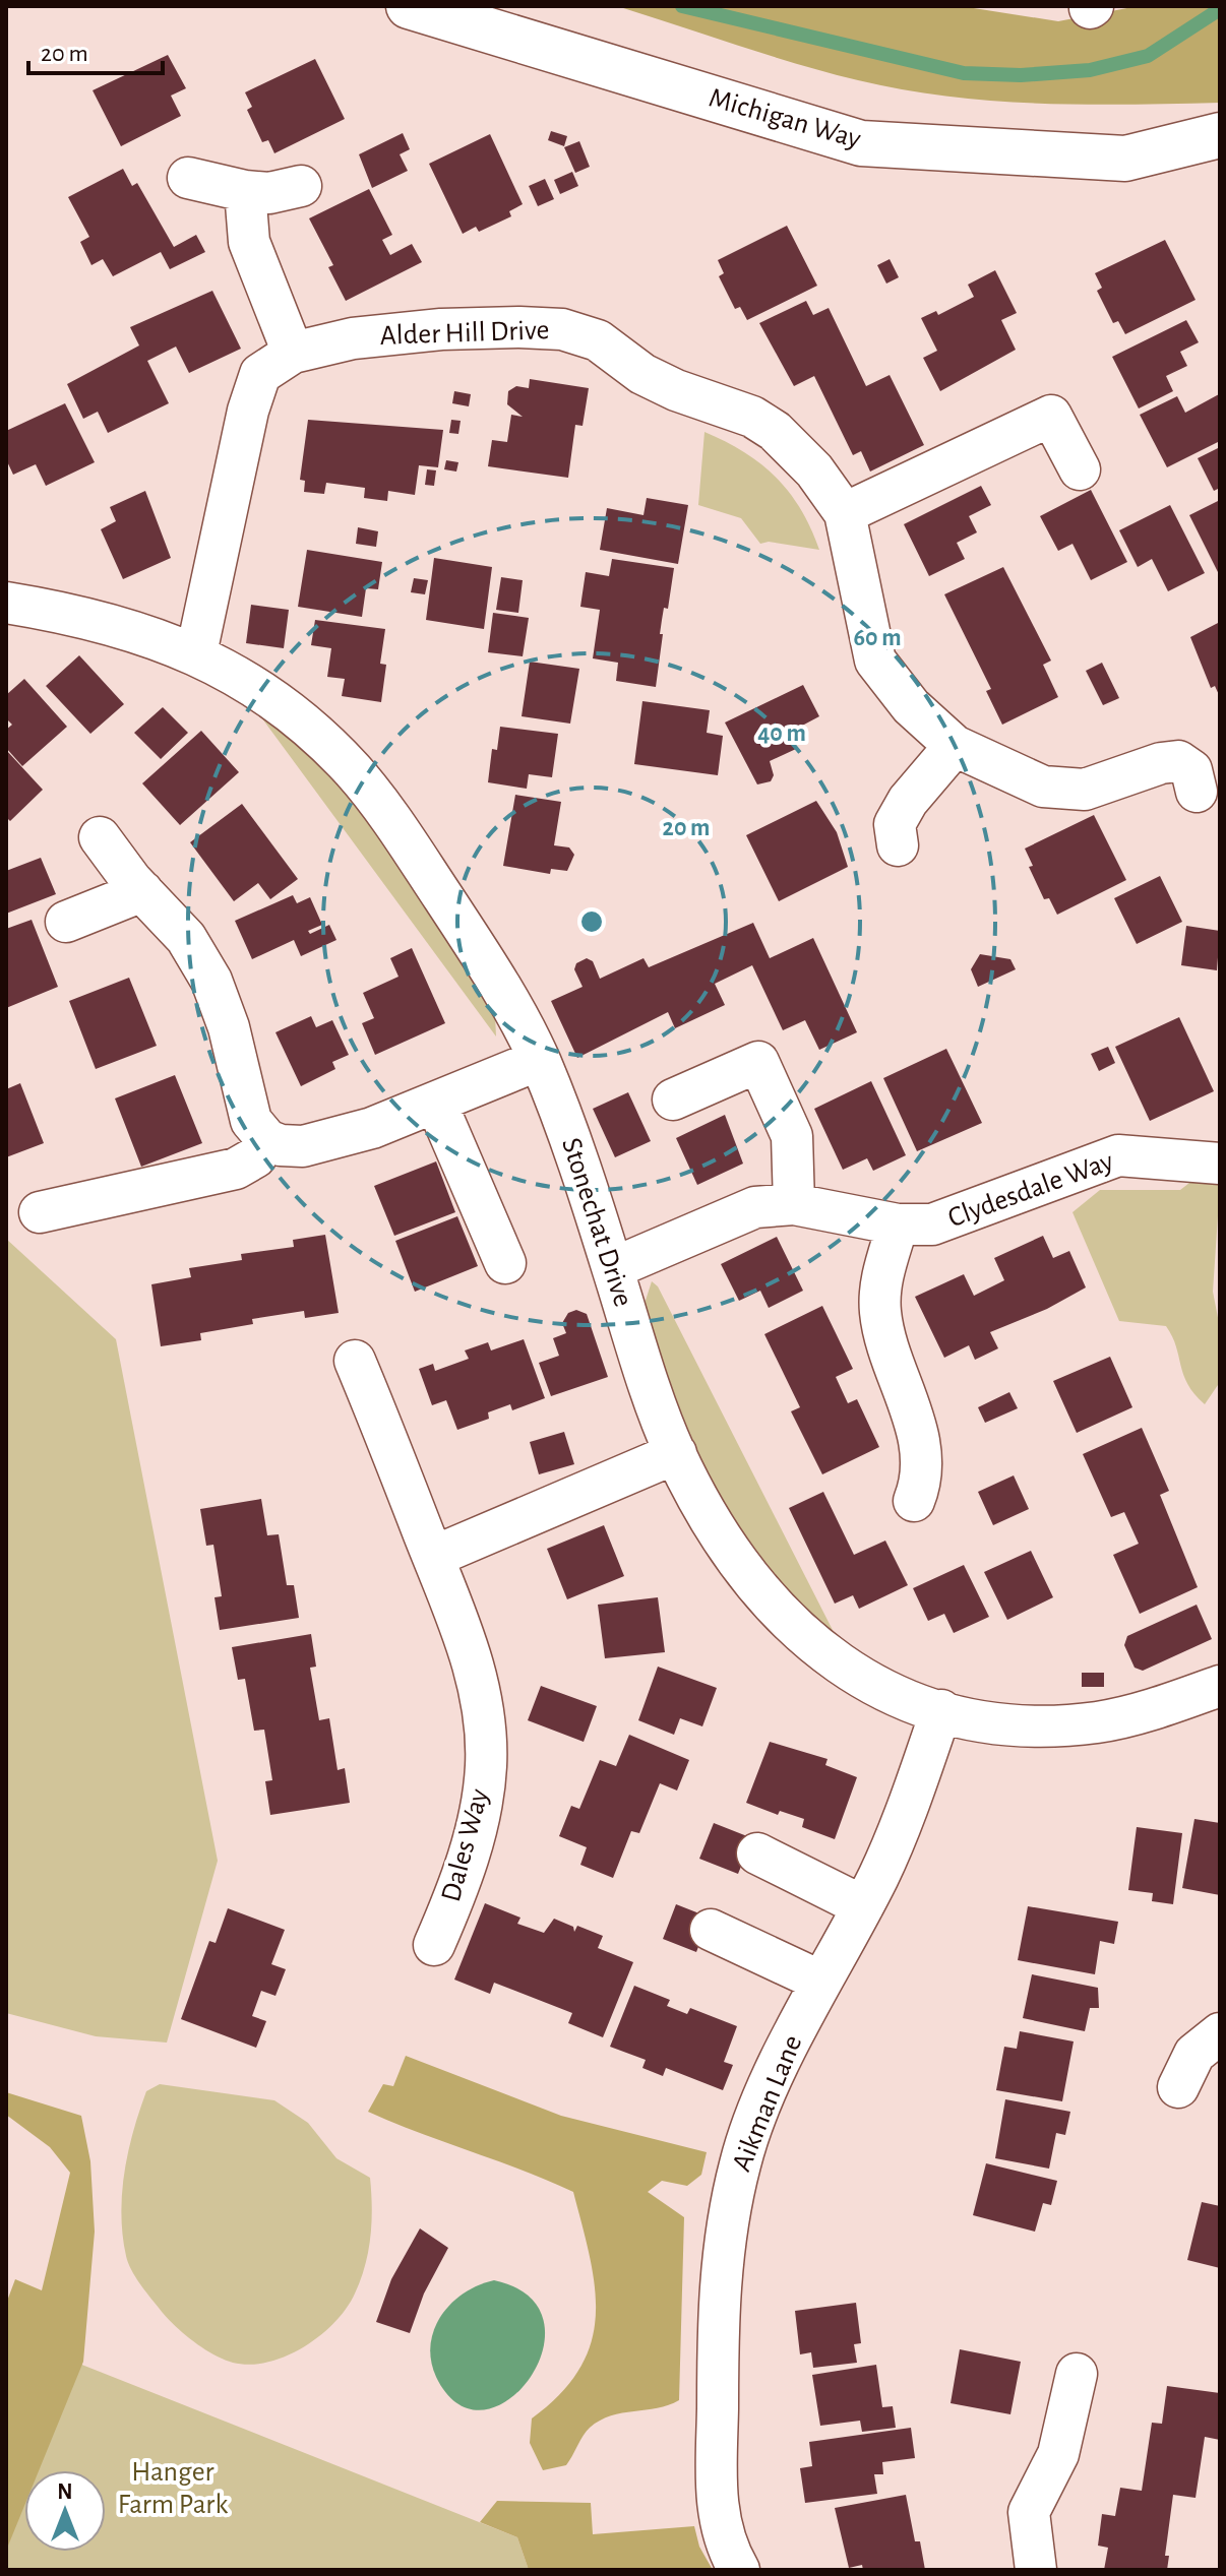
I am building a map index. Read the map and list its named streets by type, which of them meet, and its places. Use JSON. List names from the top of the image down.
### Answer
{
  "streets": {
    "street": [
      "Michigan Way",
      "Alder Hill Drive",
      "Clydesdale Way",
      "Stonechat Drive",
      "Dales Way",
      "Aikman Lane"
    ]
  },
  "crossings": [
    ["Alder Hill Drive", "Stonechat Drive"],
    ["Clydesdale Way", "Stonechat Drive"],
    ["Stonechat Drive", "Aikman Lane"]
  ],
  "parks": ["Hanger Farm Park"],
  "scale_bar": "20 m",
  "north": "top",
  "rings": ["60 m", "40 m", "20 m"]
}
